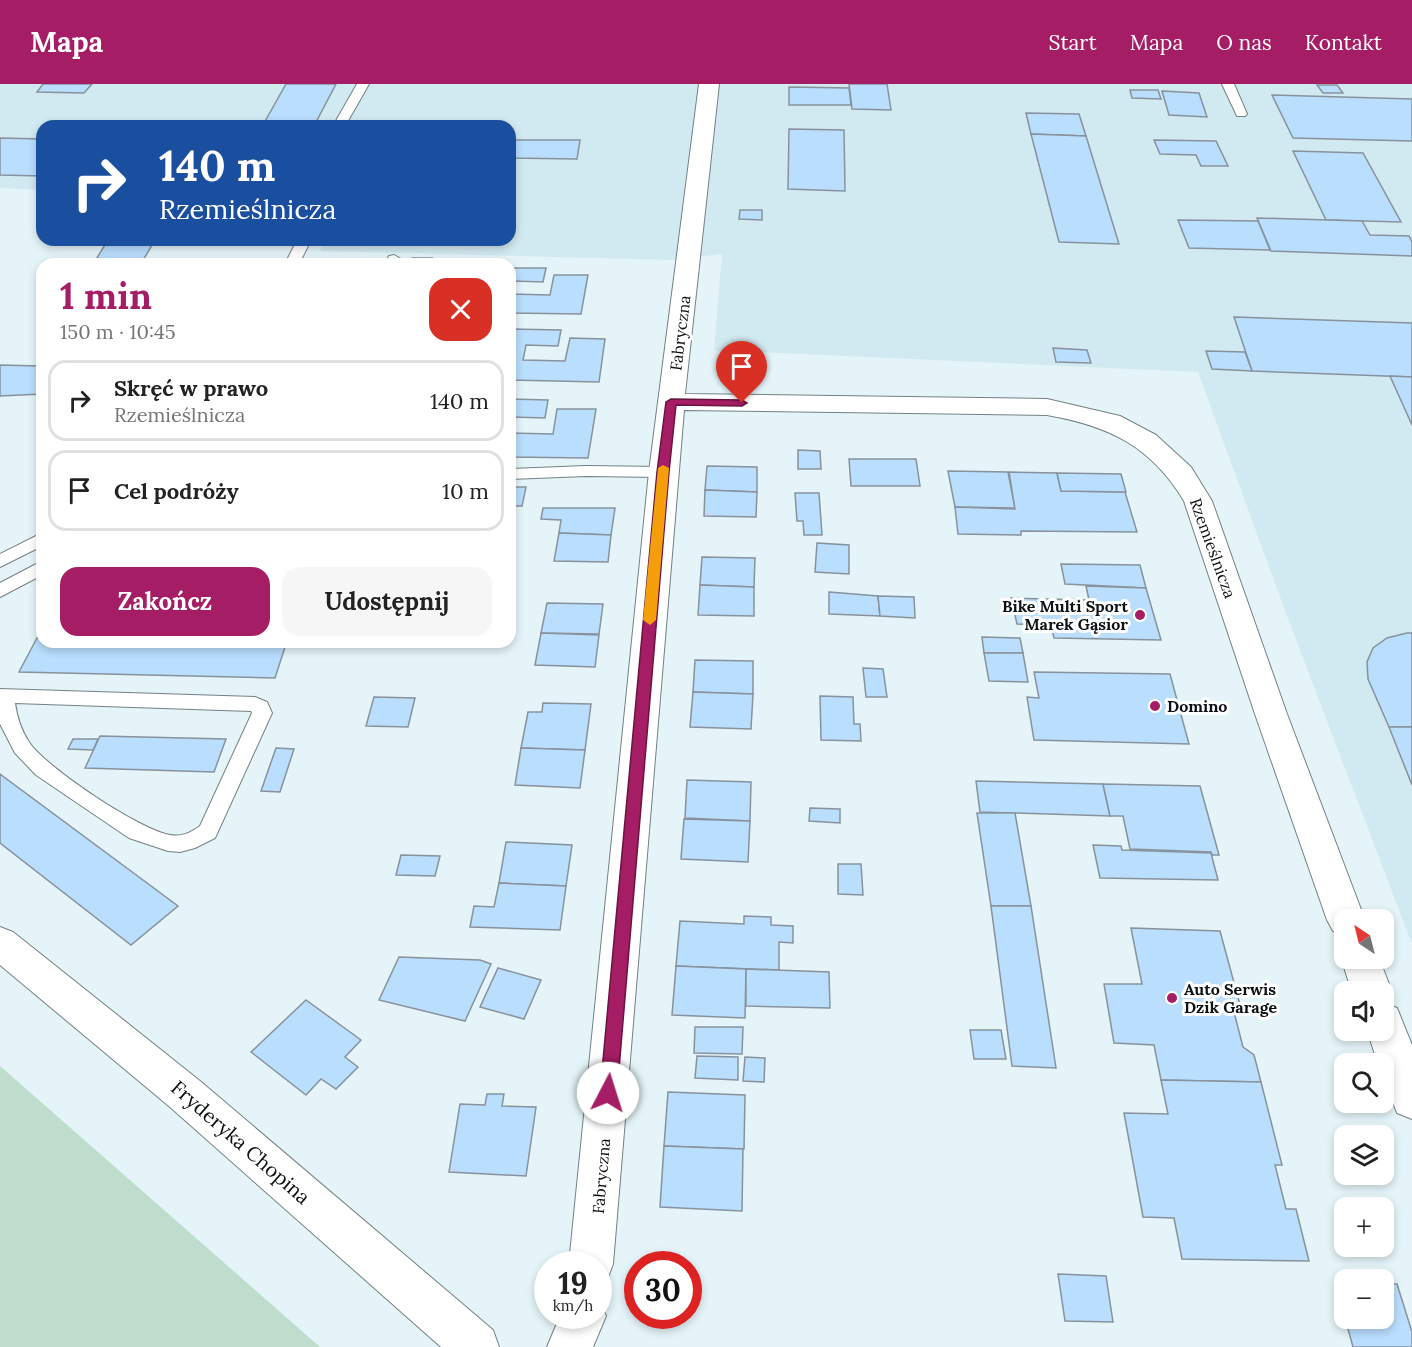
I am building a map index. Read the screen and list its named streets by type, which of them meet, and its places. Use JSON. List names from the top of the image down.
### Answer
{
  "streets": {
    "street": ["Fabryczna", "Rzemieślnicza", "Fryderyka Chopina"]
  },
  "crossings": [
    ["Fabryczna", "Rzemieślnicza"]
  ],
  "places": ["Bike Multi Sport Marek Gąsior", "Domino", "Auto Serwis Dzik Garage"],
  "north": "top left",
  "page": {
    "header": "Mapa",
    "nav": [
      "Start",
      "Mapa",
      "O nas",
      "Kontakt"
    ],
    "turn": ["140 m", "Rzemieślnicza"],
    "heading": ["1 min", "150 m · 10:45"],
    "list": [
      {
        "name": "Skręć w prawo",
        "note": "Rzemieślnicza",
        "value": "140 m"
      },
      {
        "name": "Cel podróży",
        "value": "10 m"
      }
    ],
    "buttons": ["Zakończ", "Udostępnij"],
    "map_buttons": ["+", "−"],
    "speed": "19 km/h",
    "limit": "30"
  }
}
